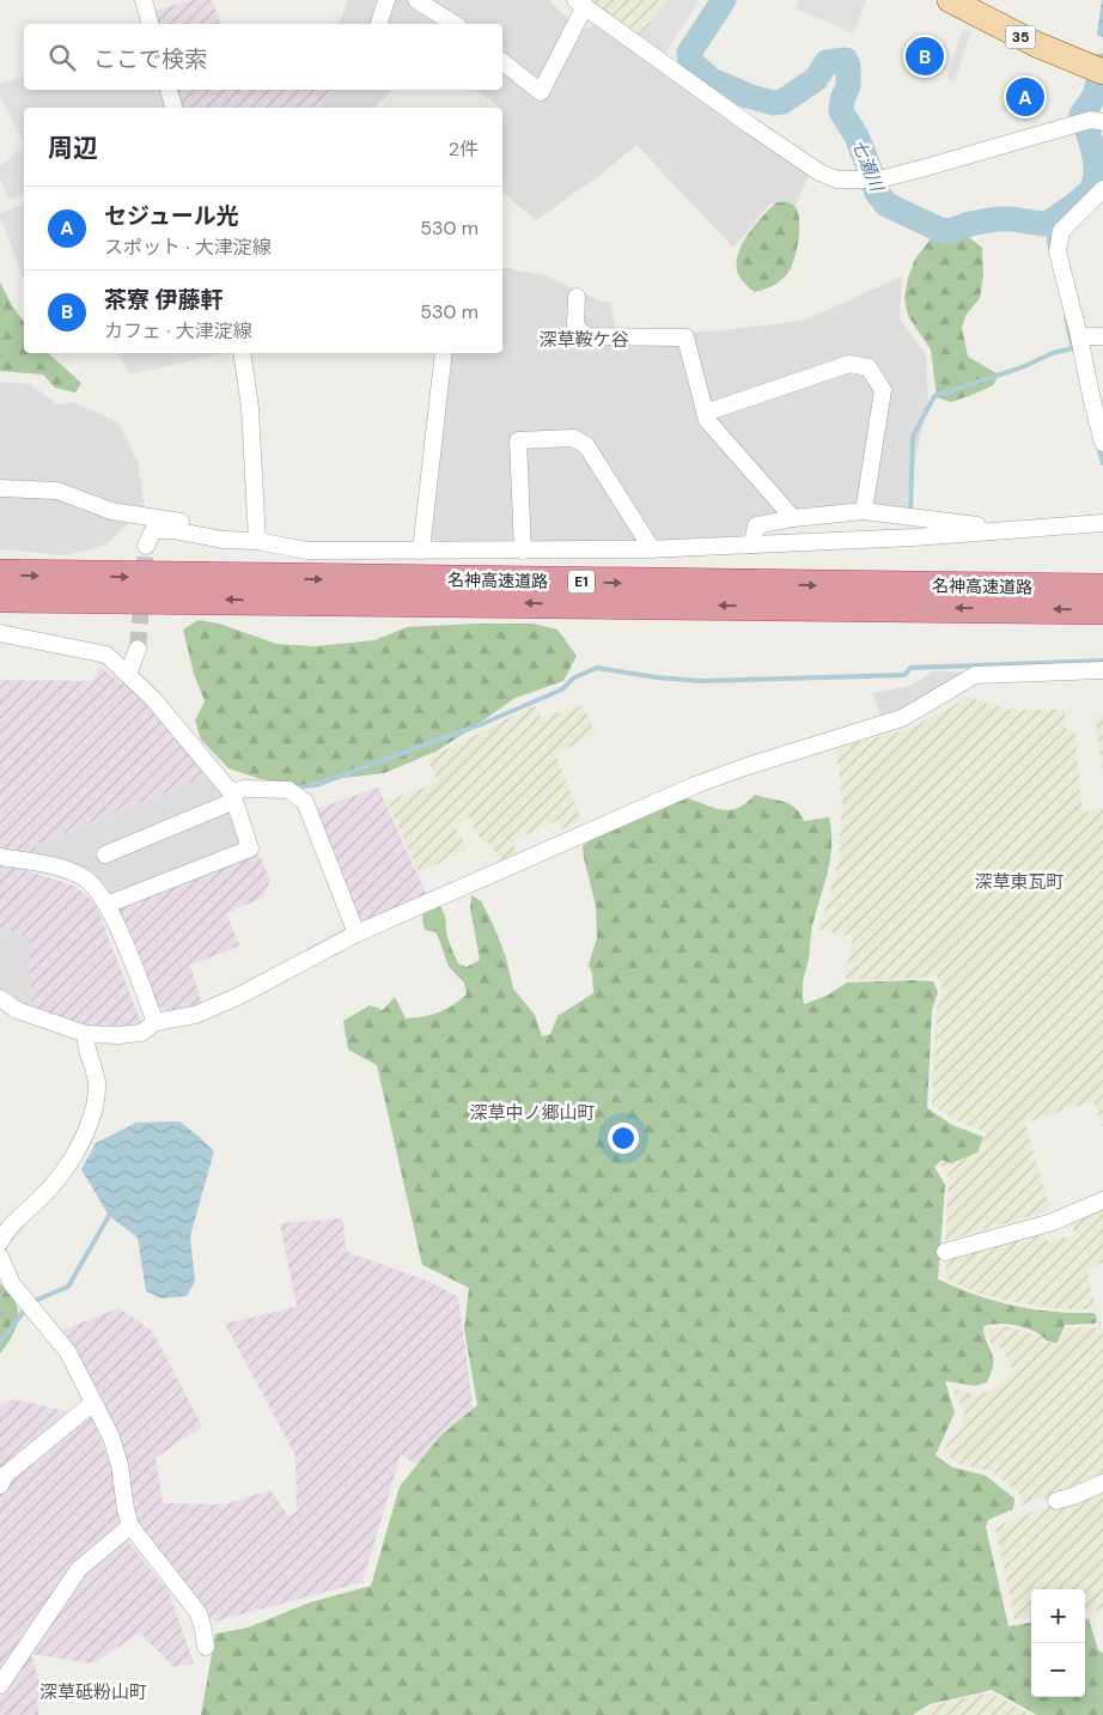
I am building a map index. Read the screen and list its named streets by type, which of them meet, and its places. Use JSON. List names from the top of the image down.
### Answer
{
  "streets": {
    "highway": ["名神高速道路", "E1"],
    "main road": ["35"]
  },
  "districts": [
    "深草鞍ケ谷",
    "深草東瓦町",
    "深草中ノ郷山町",
    "深草砥粉山町"
  ],
  "water": ["七瀬川"],
  "page": {
    "search": "ここで検索",
    "pins": ["B", "A"],
    "heading": ["周辺", "2件"],
    "list": [
      {
        "mark": "A",
        "name": "セジュール光",
        "note": "スポット · 大津淀線",
        "value": "530 m"
      },
      {
        "mark": "B",
        "name": "茶寮 伊藤軒",
        "note": "カフェ · 大津淀線",
        "value": "530 m"
      }
    ],
    "map_buttons": ["+", "−"]
  }
}
